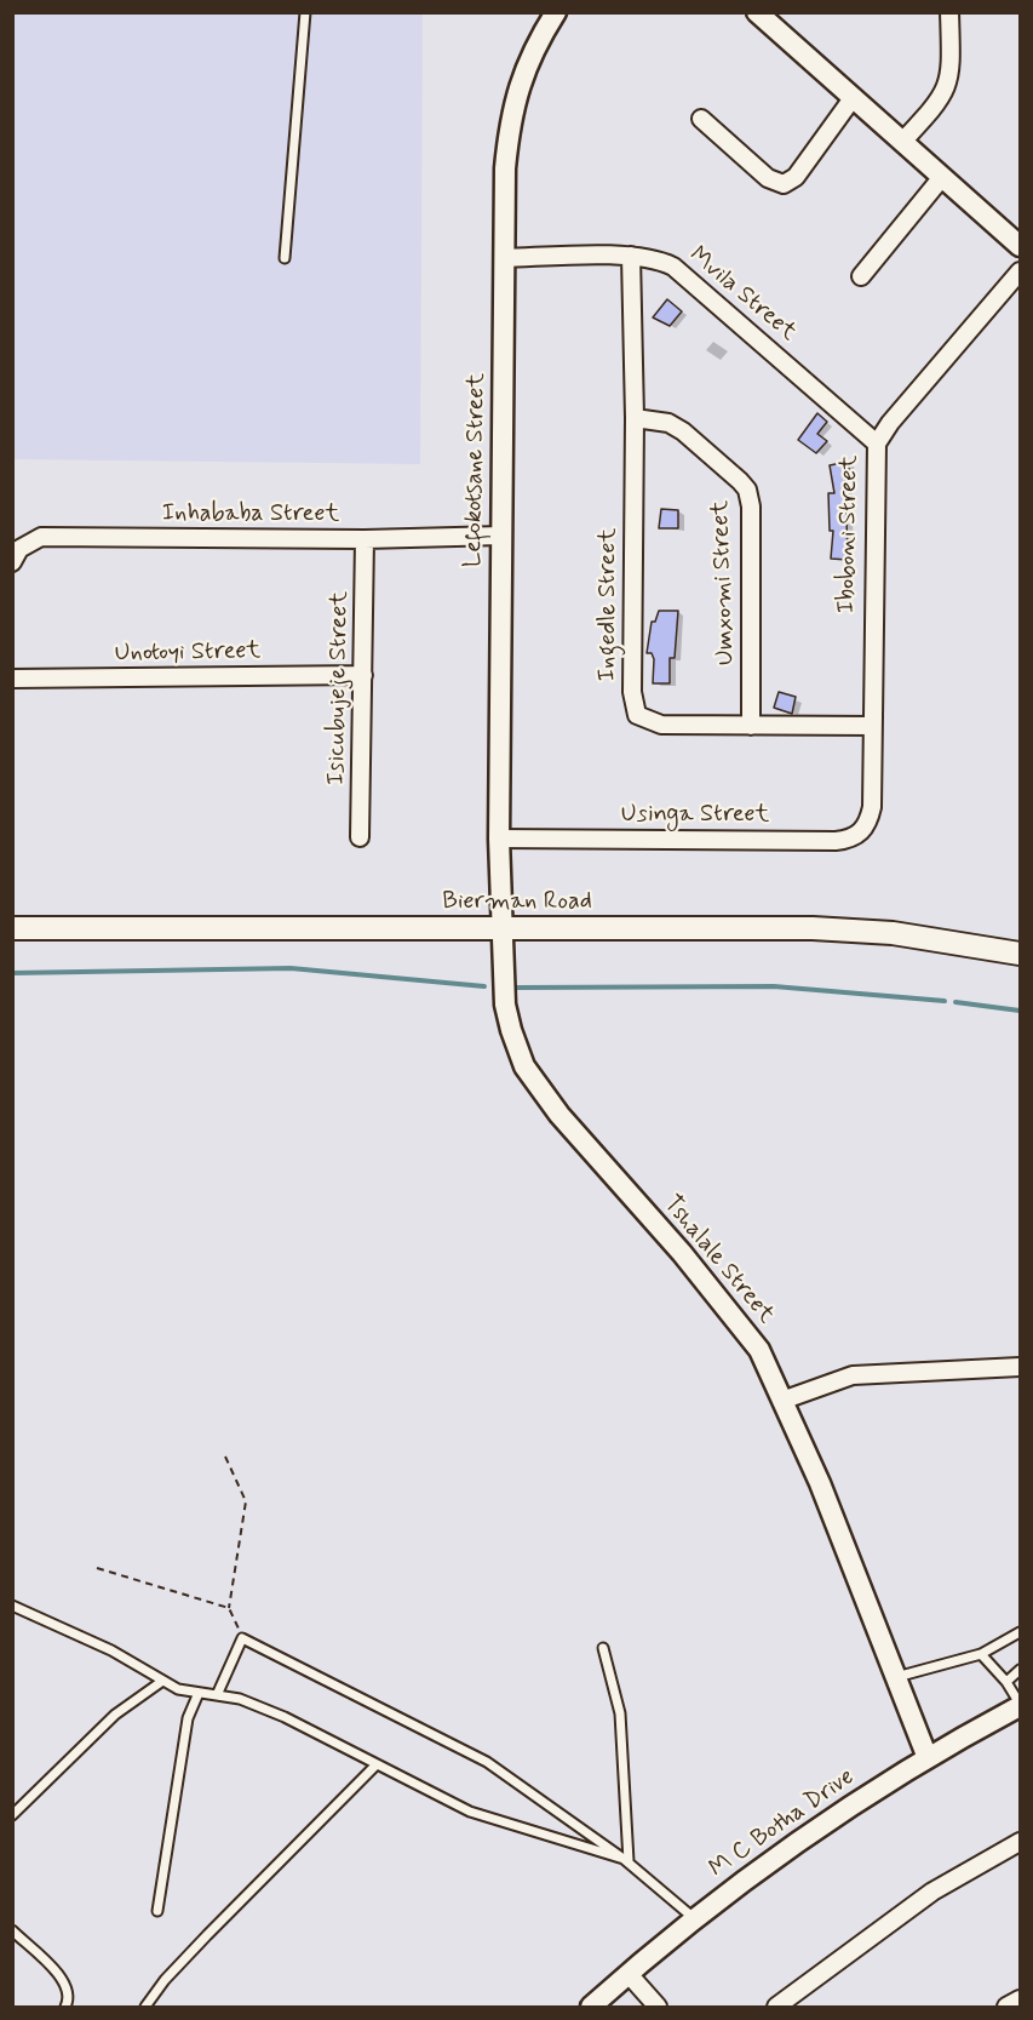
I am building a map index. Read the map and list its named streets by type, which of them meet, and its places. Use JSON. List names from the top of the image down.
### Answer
{
  "streets": {
    "main road": ["Bierman Road"],
    "street": [
      "Mvila Street",
      "Lefokotsane Street",
      "Inhababa Street",
      "Iboboni Street",
      "Umxomi Street",
      "Ingedle Street",
      "Unotoyi Street",
      "Isicubujeje Street",
      "Usinga Street",
      "Tshalale Street",
      "M C Botha Drive"
    ]
  },
  "crossings": [
    ["Mvila Street", "Lefokotsane Street"],
    ["Mvila Street", "Iboboni Street"],
    ["Mvila Street", "Ingedle Street"],
    ["Lefokotsane Street", "Inhababa Street"],
    ["Lefokotsane Street", "Usinga Street"],
    ["Lefokotsane Street", "Bierman Road"],
    ["Lefokotsane Street", "Tshalale Street"],
    ["Inhababa Street", "Isicubujeje Street"],
    ["Iboboni Street", "Ingedle Street"],
    ["Iboboni Street", "Usinga Street"],
    ["Umxomi Street", "Ingedle Street"],
    ["Unotoyi Street", "Isicubujeje Street"],
    ["Bierman Road", "Tshalale Street"],
    ["Tshalale Street", "M C Botha Drive"]
  ]
}
